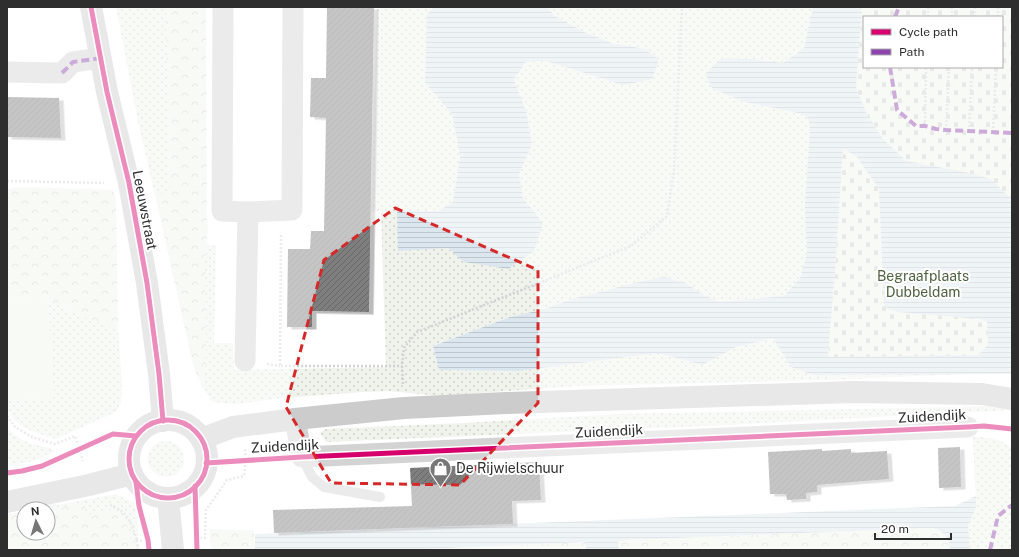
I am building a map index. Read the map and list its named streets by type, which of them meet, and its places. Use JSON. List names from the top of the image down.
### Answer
{
  "streets": {
    "street": ["Leeuwstraat", "Zuidendijk"]
  },
  "crossings": [
    ["Leeuwstraat", "Zuidendijk"]
  ],
  "parks": ["Begraafplaats Dubbeldam"],
  "places": {
    "shop": ["De Rijwielschuur"]
  },
  "legend": ["Cycle path", "Path"],
  "scale_bar": "20 m",
  "north": "top"
}
